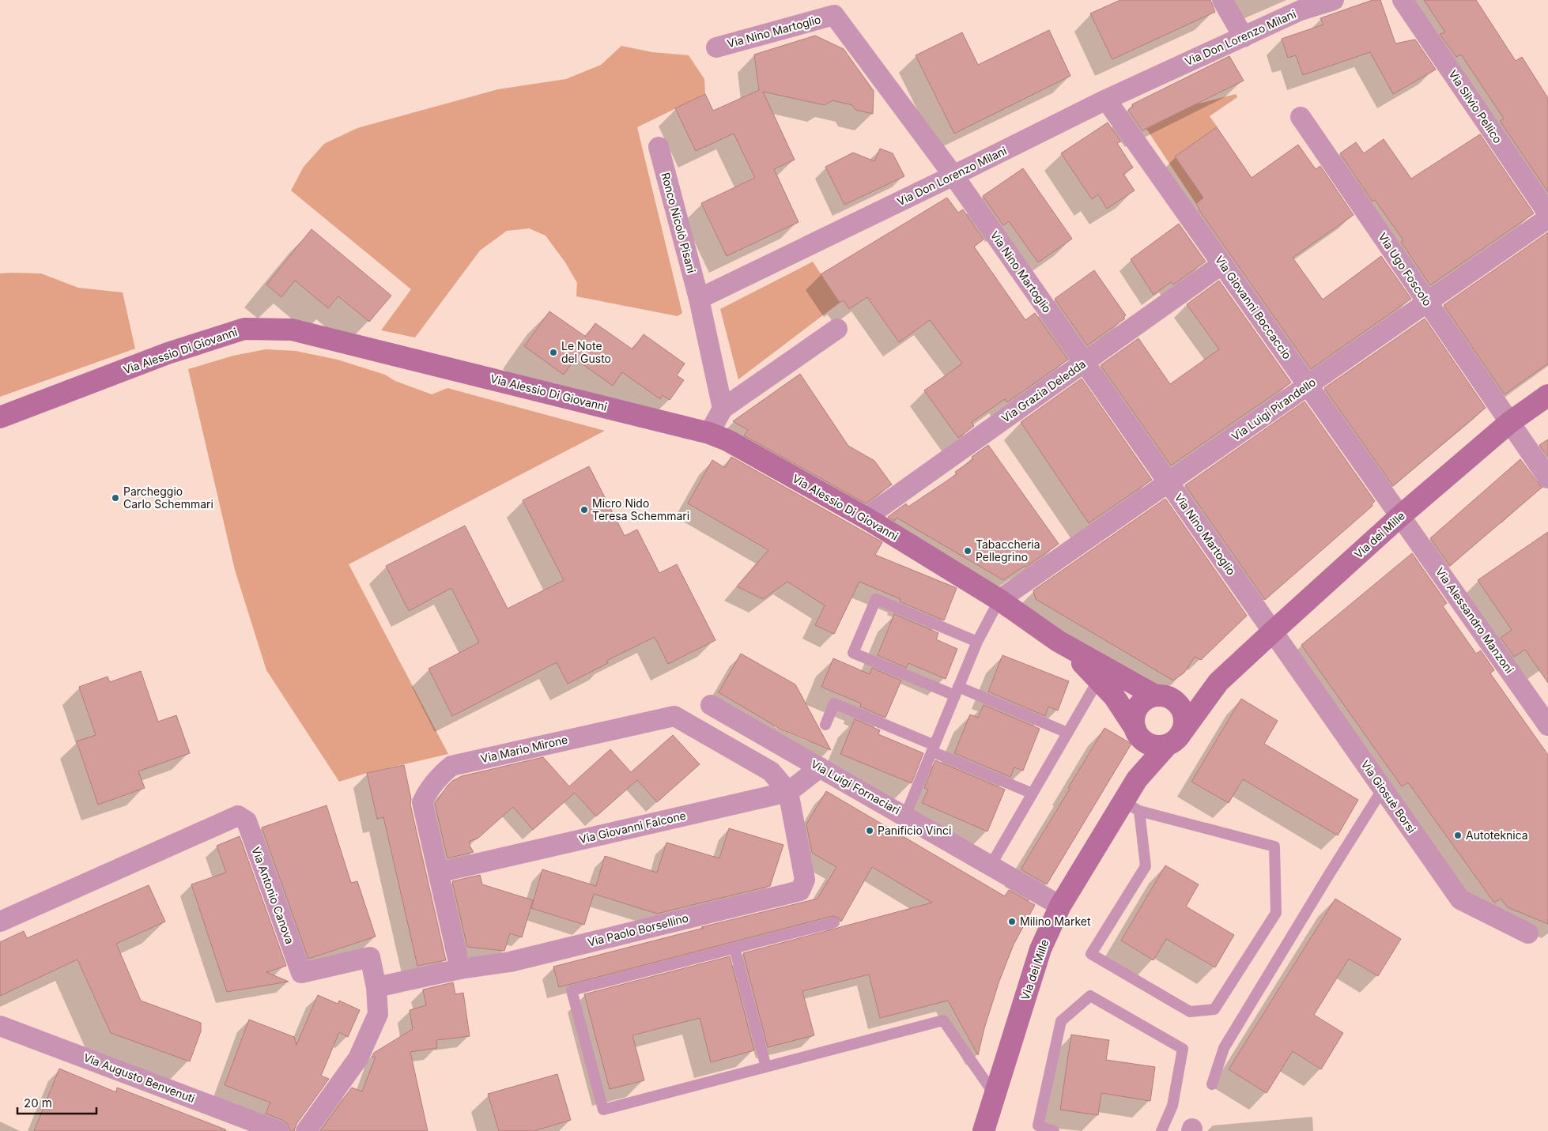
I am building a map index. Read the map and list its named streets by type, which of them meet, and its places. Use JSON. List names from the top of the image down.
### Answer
{
  "streets": {
    "street": [
      "Via Nino Martoglio",
      "Via Don Lorenzo Milani",
      "Via Silvio Pellico",
      "Ronco Nicolò Pisani",
      "Via Ugo Foscolo",
      "Via Giovanni Boccaccio",
      "Via Alessio Di Giovanni",
      "Via Grazia Deledda",
      "Via Luigi Pirandello",
      "Via dei Mille",
      "Via Alessandro Manzoni",
      "Via Mario Mirone",
      "Via Luigi Fornaciari",
      "Via Giosuè Borsi",
      "Via Giovanni Falcone",
      "Via Antonio Canova",
      "Via Paolo Borsellino",
      "Via Augusto Benvenuti"
    ]
  },
  "crossings": [
    ["Via Nino Martoglio", "Via Don Lorenzo Milani"],
    ["Via Nino Martoglio", "Via Grazia Deledda"],
    ["Via Nino Martoglio", "Via Luigi Pirandello"],
    ["Via Nino Martoglio", "Via dei Mille"],
    ["Via Nino Martoglio", "Via Giosuè Borsi"],
    ["Via Don Lorenzo Milani", "Ronco Nicolò Pisani"],
    ["Via Don Lorenzo Milani", "Via Giovanni Boccaccio"],
    ["Via Ugo Foscolo", "Via Luigi Pirandello"],
    ["Via Ugo Foscolo", "Via dei Mille"],
    ["Via Giovanni Boccaccio", "Via Grazia Deledda"],
    ["Via Giovanni Boccaccio", "Via Luigi Pirandello"],
    ["Via Giovanni Boccaccio", "Via dei Mille"],
    ["Via Giovanni Boccaccio", "Via Alessandro Manzoni"],
    ["Via Alessio Di Giovanni", "Via Grazia Deledda"],
    ["Via Alessio Di Giovanni", "Via Luigi Pirandello"],
    ["Via dei Mille", "Via Alessandro Manzoni"],
    ["Via dei Mille", "Via Luigi Fornaciari"],
    ["Via dei Mille", "Via Giosuè Borsi"],
    ["Via Mario Mirone", "Via Giovanni Falcone"],
    ["Via Mario Mirone", "Via Paolo Borsellino"],
    ["Via Luigi Fornaciari", "Via Giovanni Falcone"],
    ["Via Giovanni Falcone", "Via Paolo Borsellino"],
    ["Via Antonio Canova", "Via Paolo Borsellino"]
  ],
  "places": [
    "Le Note del Gusto",
    "Parcheggio Carlo Schemmari",
    "Micro Nido Teresa Schemmari",
    "Tabaccheria Pellegrino",
    "Panificio Vinci",
    "Autoteknica",
    "Milino Market"
  ],
  "scale_bar": "20 m"
}
